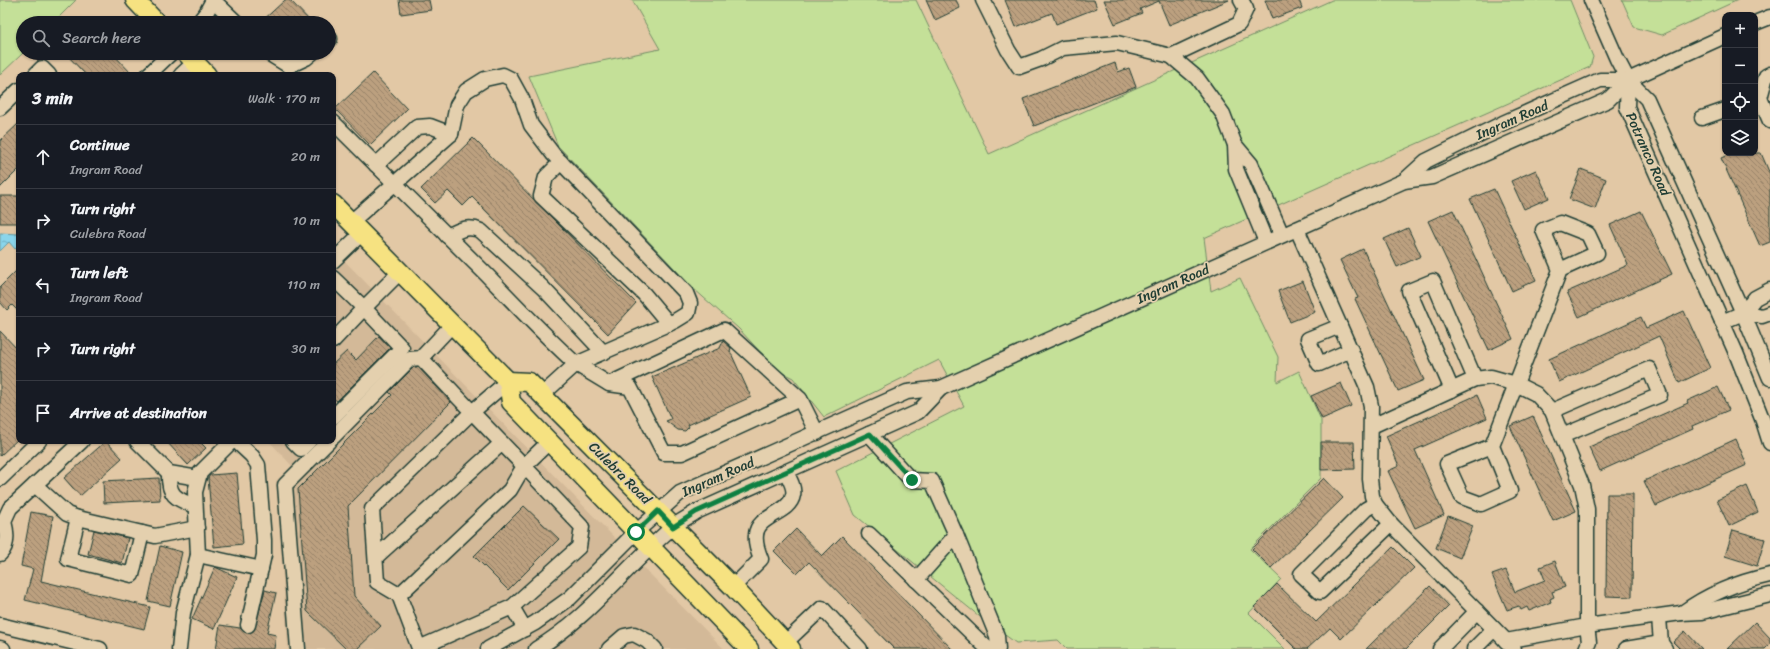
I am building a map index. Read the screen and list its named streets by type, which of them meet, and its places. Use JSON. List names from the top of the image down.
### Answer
{
  "streets": {
    "main road": ["Culebra Road"],
    "street": ["Ingram Road", "Potranco Road"]
  },
  "crossings": [
    ["Ingram Road", "Potranco Road"],
    ["Ingram Road", "Culebra Road"]
  ],
  "page": {
    "map_buttons": ["+", "−"],
    "search": "Search here",
    "heading": ["3 min", "Walk · 170 m"],
    "list": [
      ["Continue", "Ingram Road", "20 m"],
      ["Turn right", "Culebra Road", "10 m"],
      ["Turn left", "Ingram Road", "110 m"],
      ["Turn right", "30 m"],
      "Arrive at destination"
    ]
  }
}
